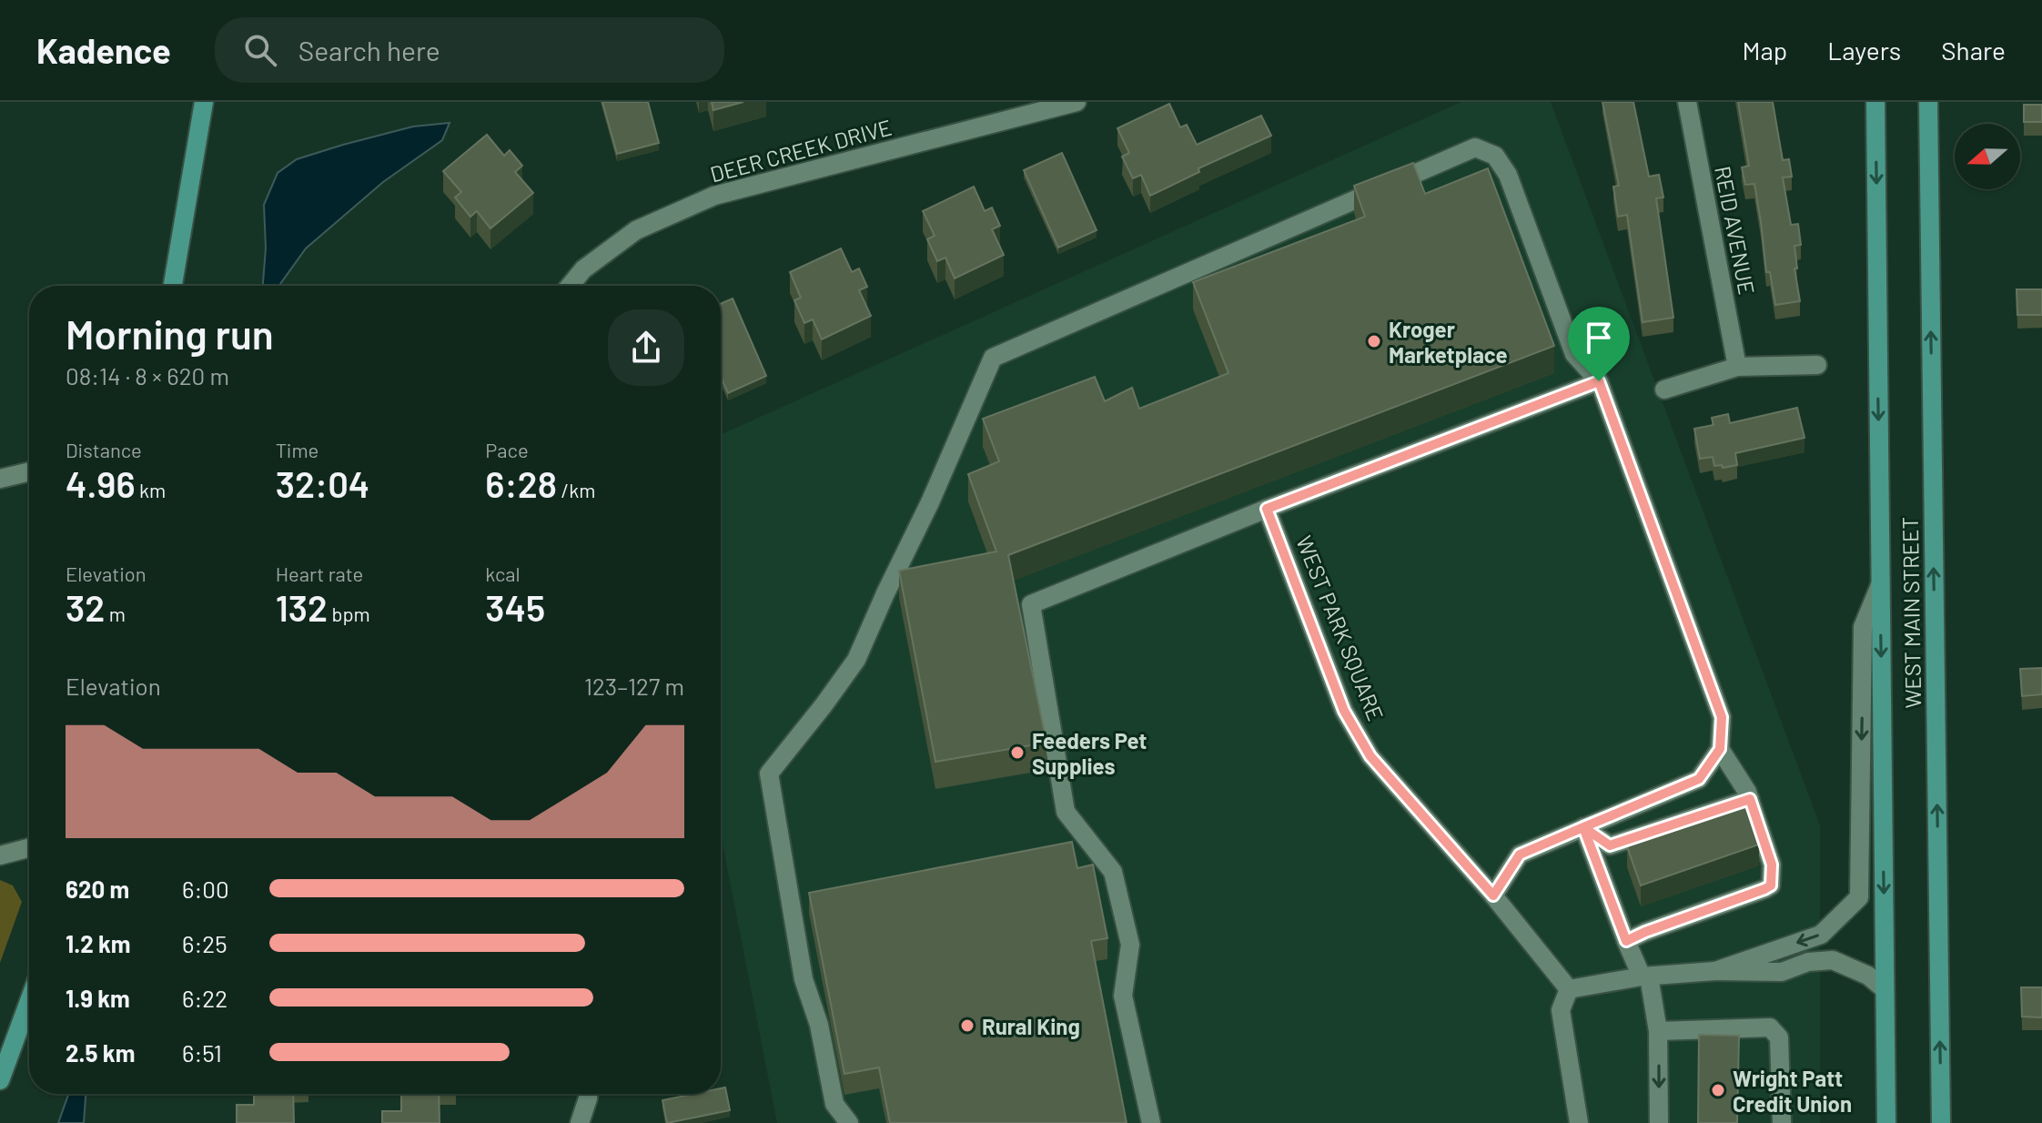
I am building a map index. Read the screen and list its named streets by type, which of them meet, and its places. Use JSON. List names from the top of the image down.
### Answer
{
  "streets": {
    "main road": ["WEST MAIN STREET"],
    "street": ["DEER CREEK DRIVE", "REID AVENUE", "WEST PARK SQUARE"]
  },
  "places": [
    "Kroger Marketplace",
    "Feeders Pet Supplies",
    "Rural King",
    "Wright Patt Credit Union"
  ],
  "north": "left",
  "page": {
    "header": "Kadence",
    "search": "Search here",
    "nav": ["Map", "Layers", "Share"],
    "heading": ["Morning run", "08:14 · 8 × 620 m"],
    "stats": [
      ["Distance", "4.96 km"],
      ["Time", "32:04"],
      ["Pace", "6:28 /km"],
      ["Elevation", "32 m"],
      ["Heart rate", "132 bpm"],
      ["kcal", "345"]
    ],
    "chart": ["Elevation", "123–127 m"],
    "list": [
      {
        "name": "620 m",
        "note": "6:00"
      },
      {
        "name": "1.2 km",
        "note": "6:25"
      },
      {
        "name": "1.9 km",
        "note": "6:22"
      },
      {
        "name": "2.5 km",
        "note": "6:51"
      }
    ]
  }
}
